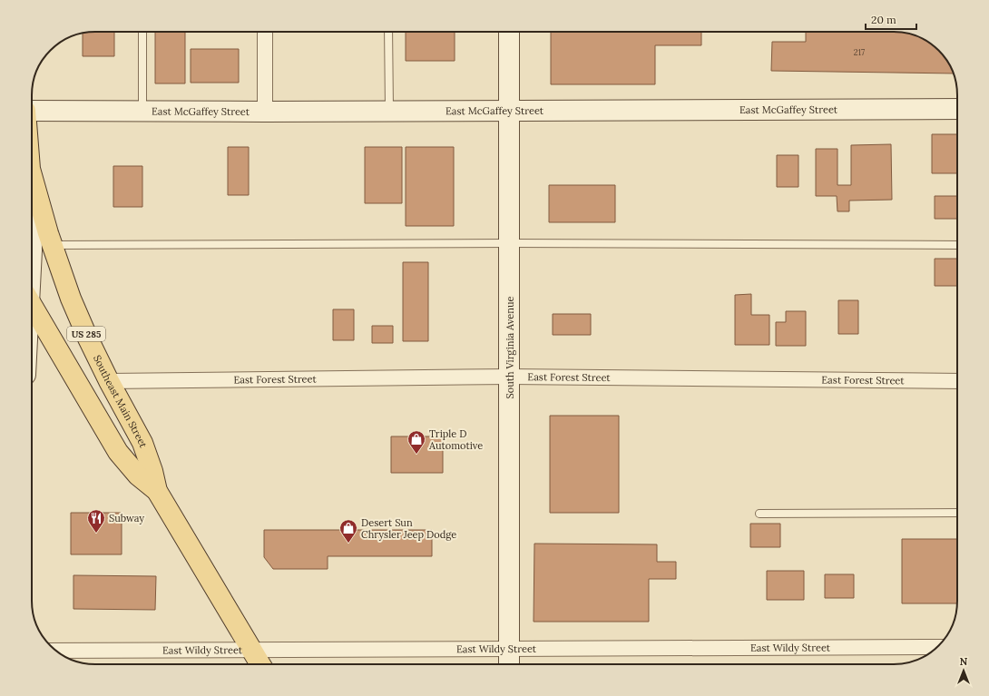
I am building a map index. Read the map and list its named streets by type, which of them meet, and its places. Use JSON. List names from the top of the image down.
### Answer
{
  "streets": {
    "main road": [
      "East McGaffey Street",
      "US 285",
      "South Virginia Avenue",
      "Southeast Main Street"
    ],
    "street": ["East Forest Street", "East Wildy Street"]
  },
  "crossings": [
    ["East McGaffey Street", "South Virginia Avenue"],
    ["South Virginia Avenue", "East Forest Street"],
    ["South Virginia Avenue", "East Wildy Street"],
    ["East Forest Street", "Southeast Main Street"],
    ["Southeast Main Street", "East Wildy Street"]
  ],
  "places": {
    "shop": ["Triple D Automotive", "Desert Sun Chrysler Jeep Dodge"],
    "restaurant": ["Subway"]
  },
  "house_numbers": ["217"],
  "scale_bar": "20 m",
  "north": "top"
}
